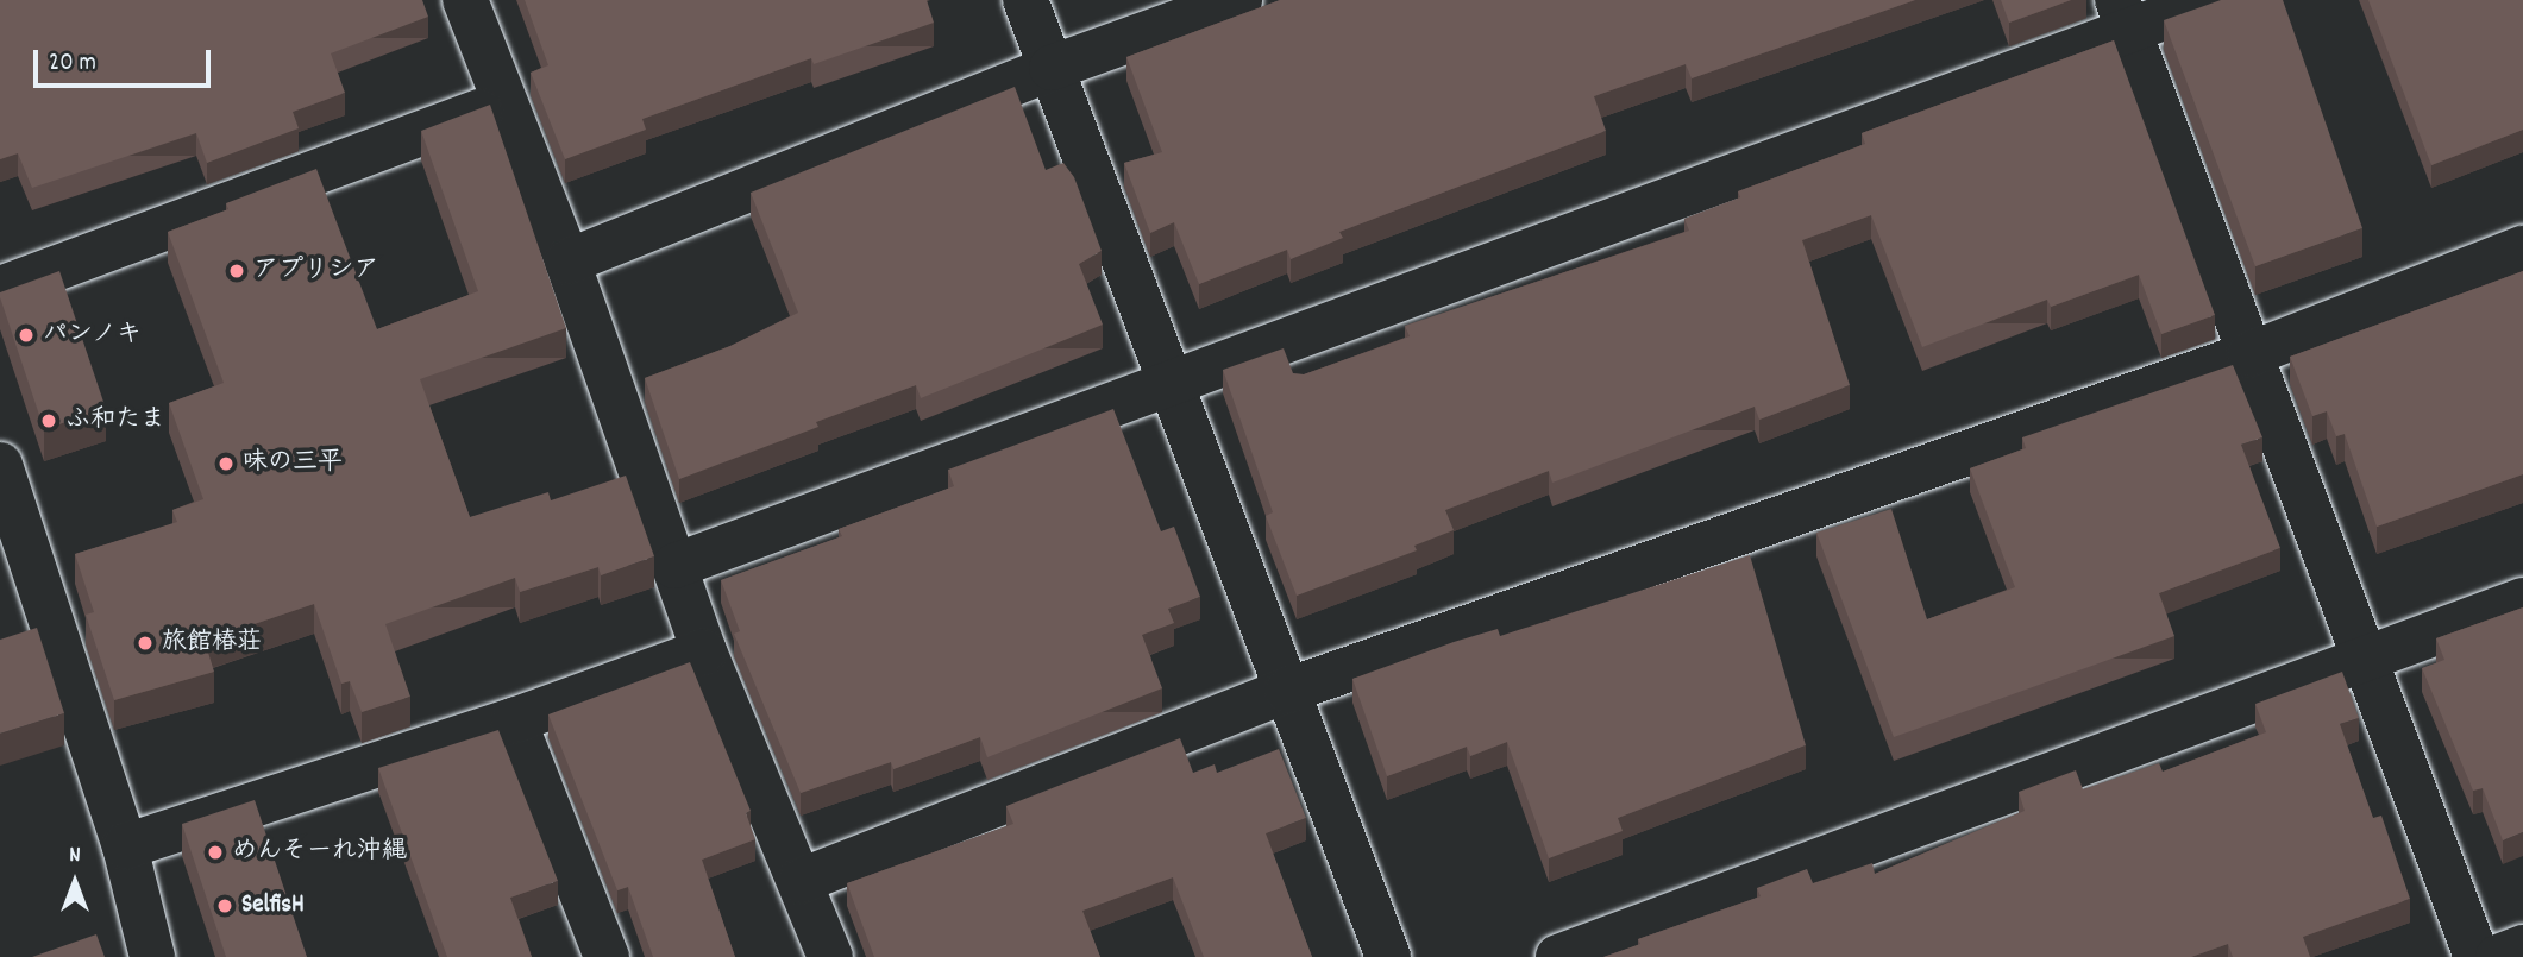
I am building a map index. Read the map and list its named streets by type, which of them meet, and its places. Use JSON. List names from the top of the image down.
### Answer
{
  "places": [
    "アプリシア",
    "パンノキ",
    "ふ和たま",
    "味の三平",
    "旅館椿荘",
    "めんそーれ沖縄",
    "SelfisH"
  ],
  "scale_bar": "20 m",
  "north": "top"
}
